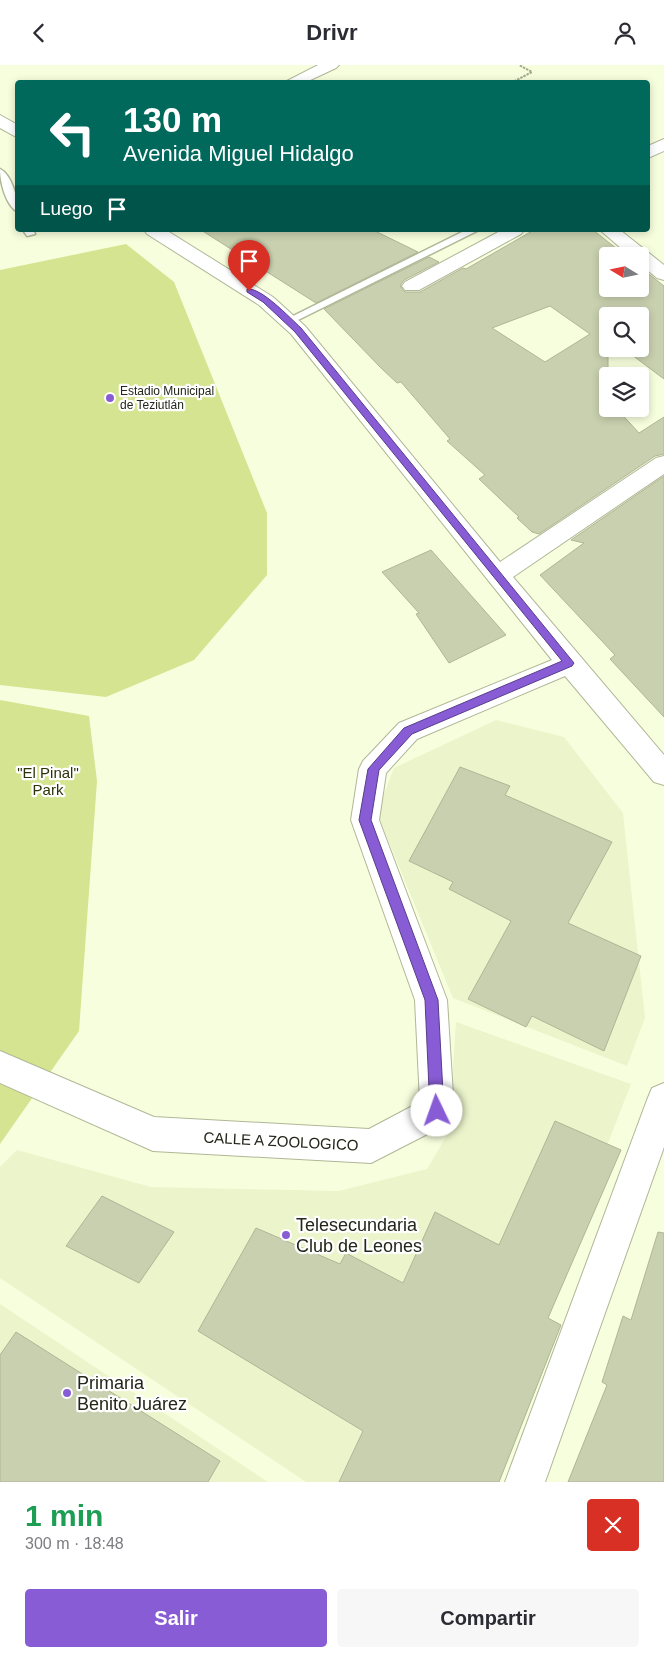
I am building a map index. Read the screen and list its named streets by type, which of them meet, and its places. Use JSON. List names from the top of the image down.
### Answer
{
  "streets": {
    "street": ["CALLE A ZOOLOGICO"]
  },
  "parks": ["\"El Pinal\" Park"],
  "places": ["Estadio Municipal de Teziutlán", "Telesecundaria Club de Leones", "Primaria Benito Juárez"],
  "north": "left",
  "page": {
    "header": "Drivr",
    "turn": ["130 m", "Avenida Miguel Hidalgo"],
    "then": "Luego",
    "heading": ["1 min", "300 m · 18:48"],
    "buttons": ["Salir", "Compartir"]
  }
}
